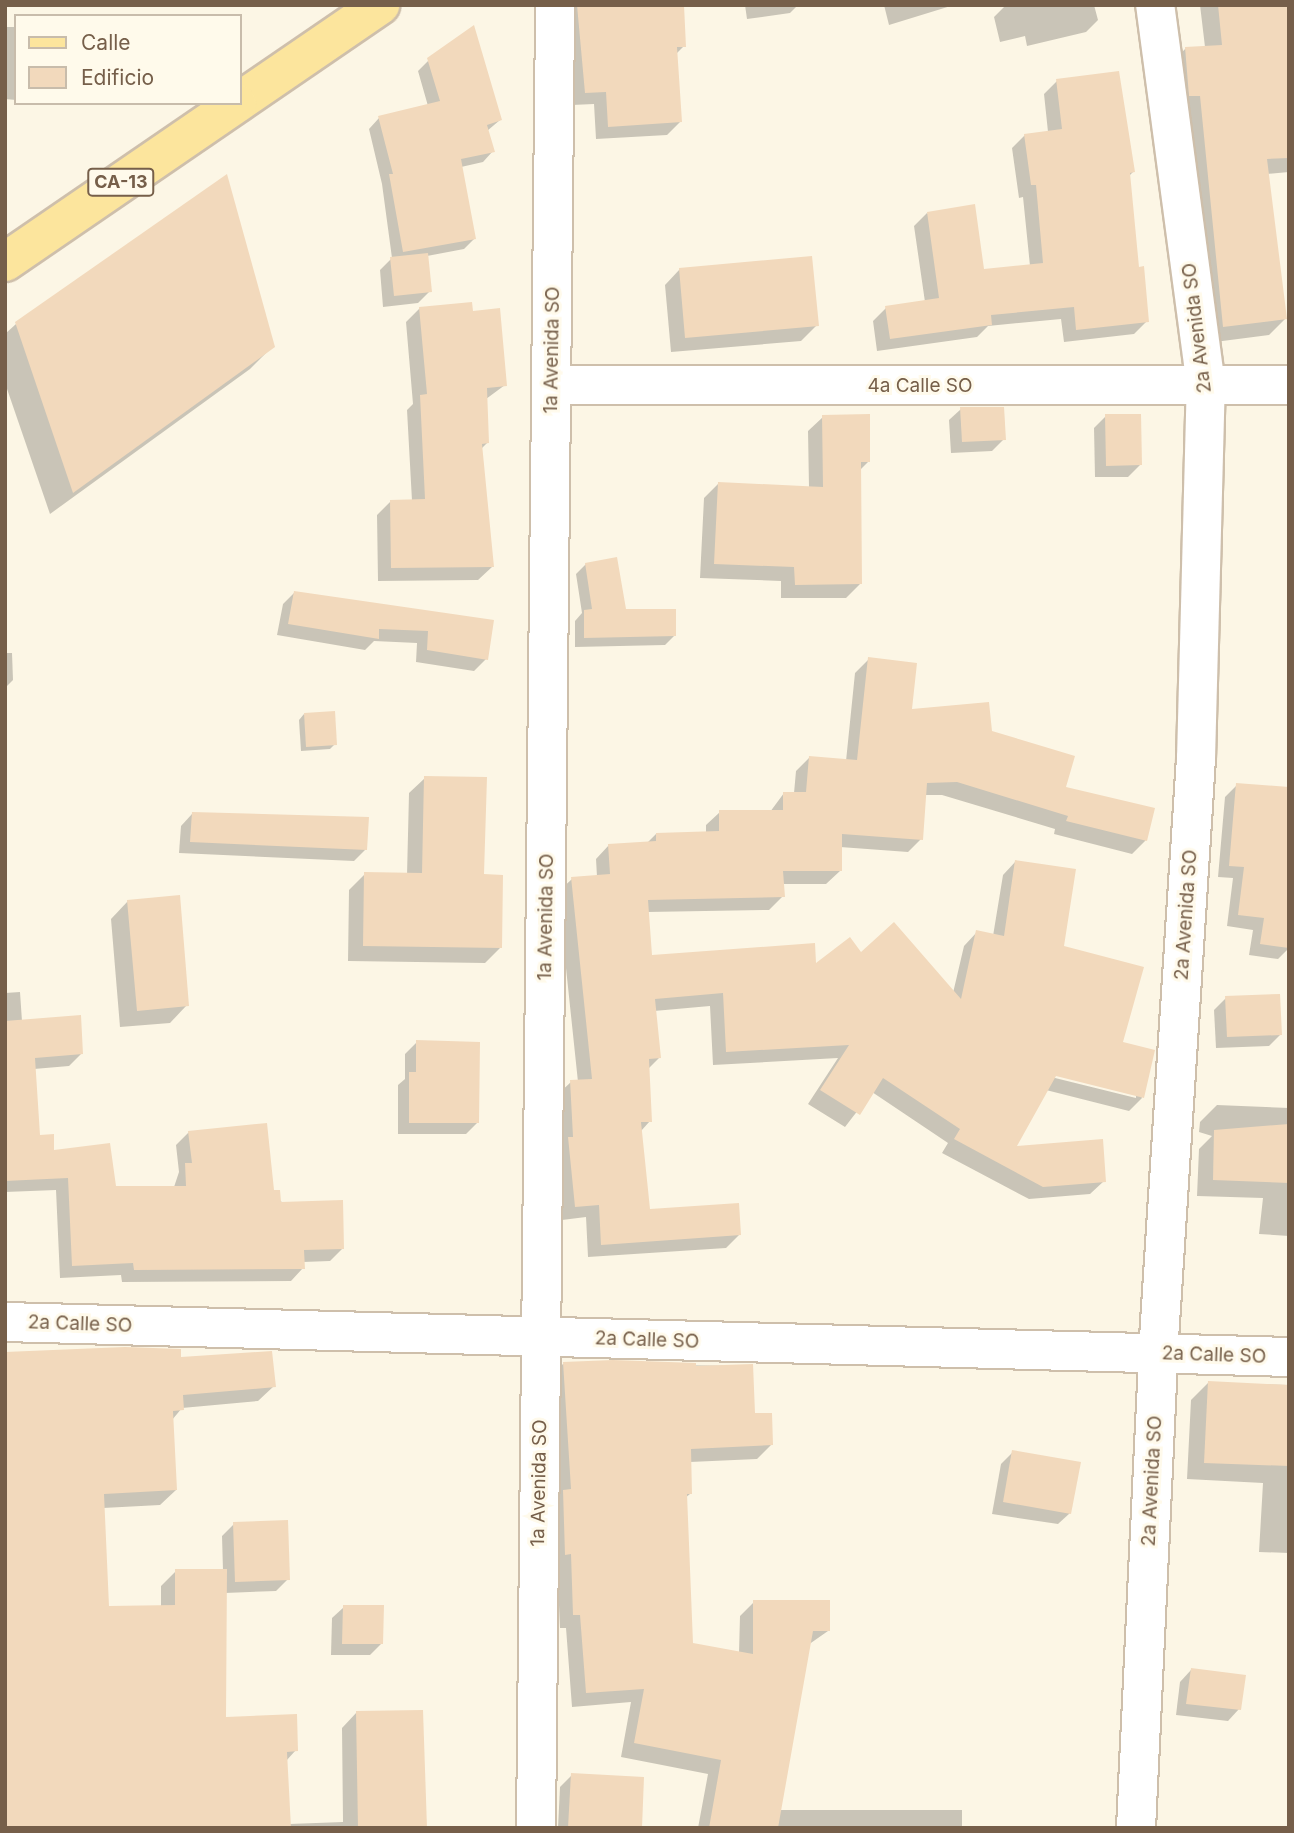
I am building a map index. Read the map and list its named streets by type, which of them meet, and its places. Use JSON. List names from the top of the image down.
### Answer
{
  "streets": {
    "main road": ["CA-13"],
    "street": [
      "2a Avenida SO",
      "1a Avenida SO",
      "4a Calle SO",
      "2a Calle SO"
    ]
  },
  "crossings": [
    ["2a Avenida SO", "4a Calle SO"],
    ["2a Avenida SO", "2a Calle SO"],
    ["1a Avenida SO", "4a Calle SO"],
    ["1a Avenida SO", "2a Calle SO"]
  ],
  "legend": ["Calle", "Edificio"]
}
